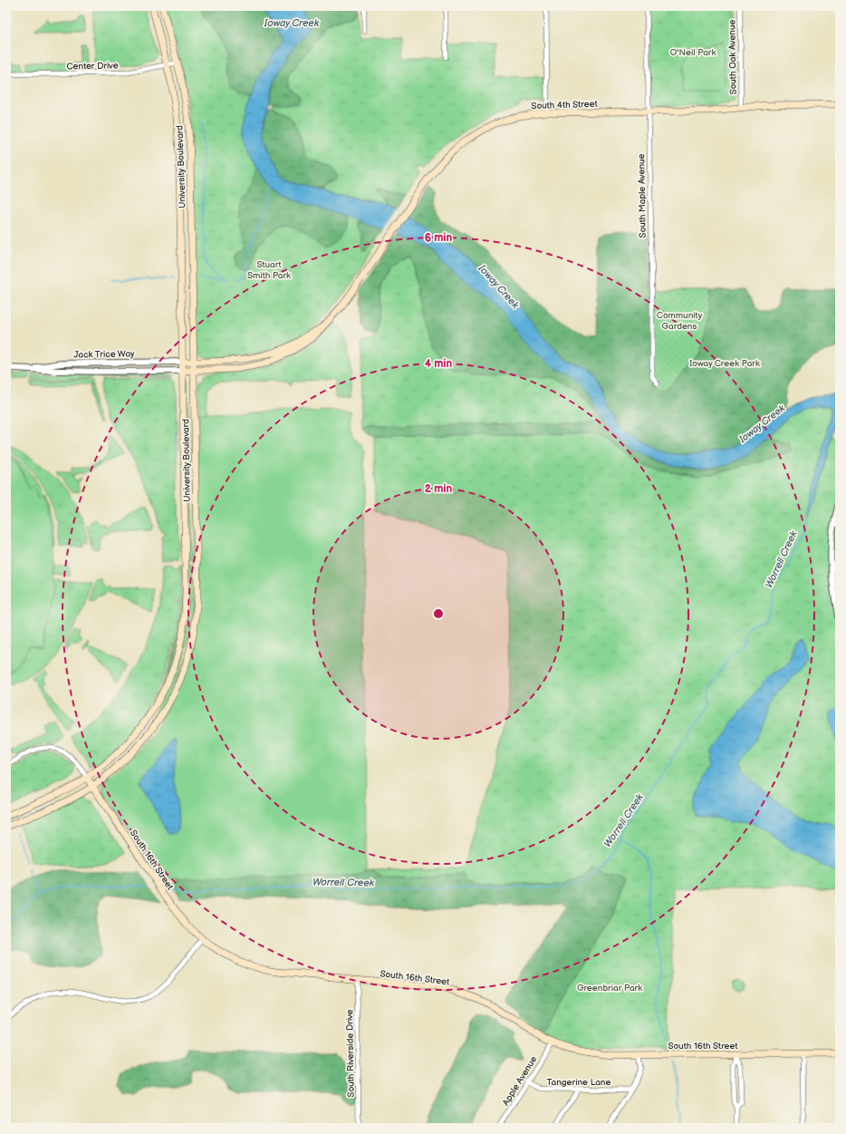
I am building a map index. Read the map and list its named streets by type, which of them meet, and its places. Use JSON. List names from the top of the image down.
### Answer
{
  "streets": {
    "main road": ["South 4th Street", "University Boulevard", "South 16th Street"],
    "street": [
      "South Oak Avenue",
      "Center Drive",
      "South Maple Avenue",
      "Jack Trice Way",
      "South Riverside Drive",
      "Apple Avenue",
      "Tangerine Lane"
    ]
  },
  "crossings": [
    ["South Oak Avenue", "South 4th Street"],
    ["Center Drive", "University Boulevard"],
    ["South 4th Street", "University Boulevard"],
    ["South 4th Street", "South Maple Avenue"],
    ["South 4th Street", "Jack Trice Way"],
    ["University Boulevard", "Jack Trice Way"],
    ["University Boulevard", "South 16th Street"],
    ["South 16th Street", "South Riverside Drive"],
    ["South 16th Street", "Apple Avenue"],
    ["Apple Avenue", "Tangerine Lane"]
  ],
  "water": ["Ioway Creek", "Worrell Creek"],
  "parks": [
    "O'Neil Park",
    "Stuart Smith Park",
    "Community Gardens",
    "Ioway Creek Park",
    "Greenbriar Park"
  ],
  "rings": ["6 min", "4 min", "2 min"]
}
